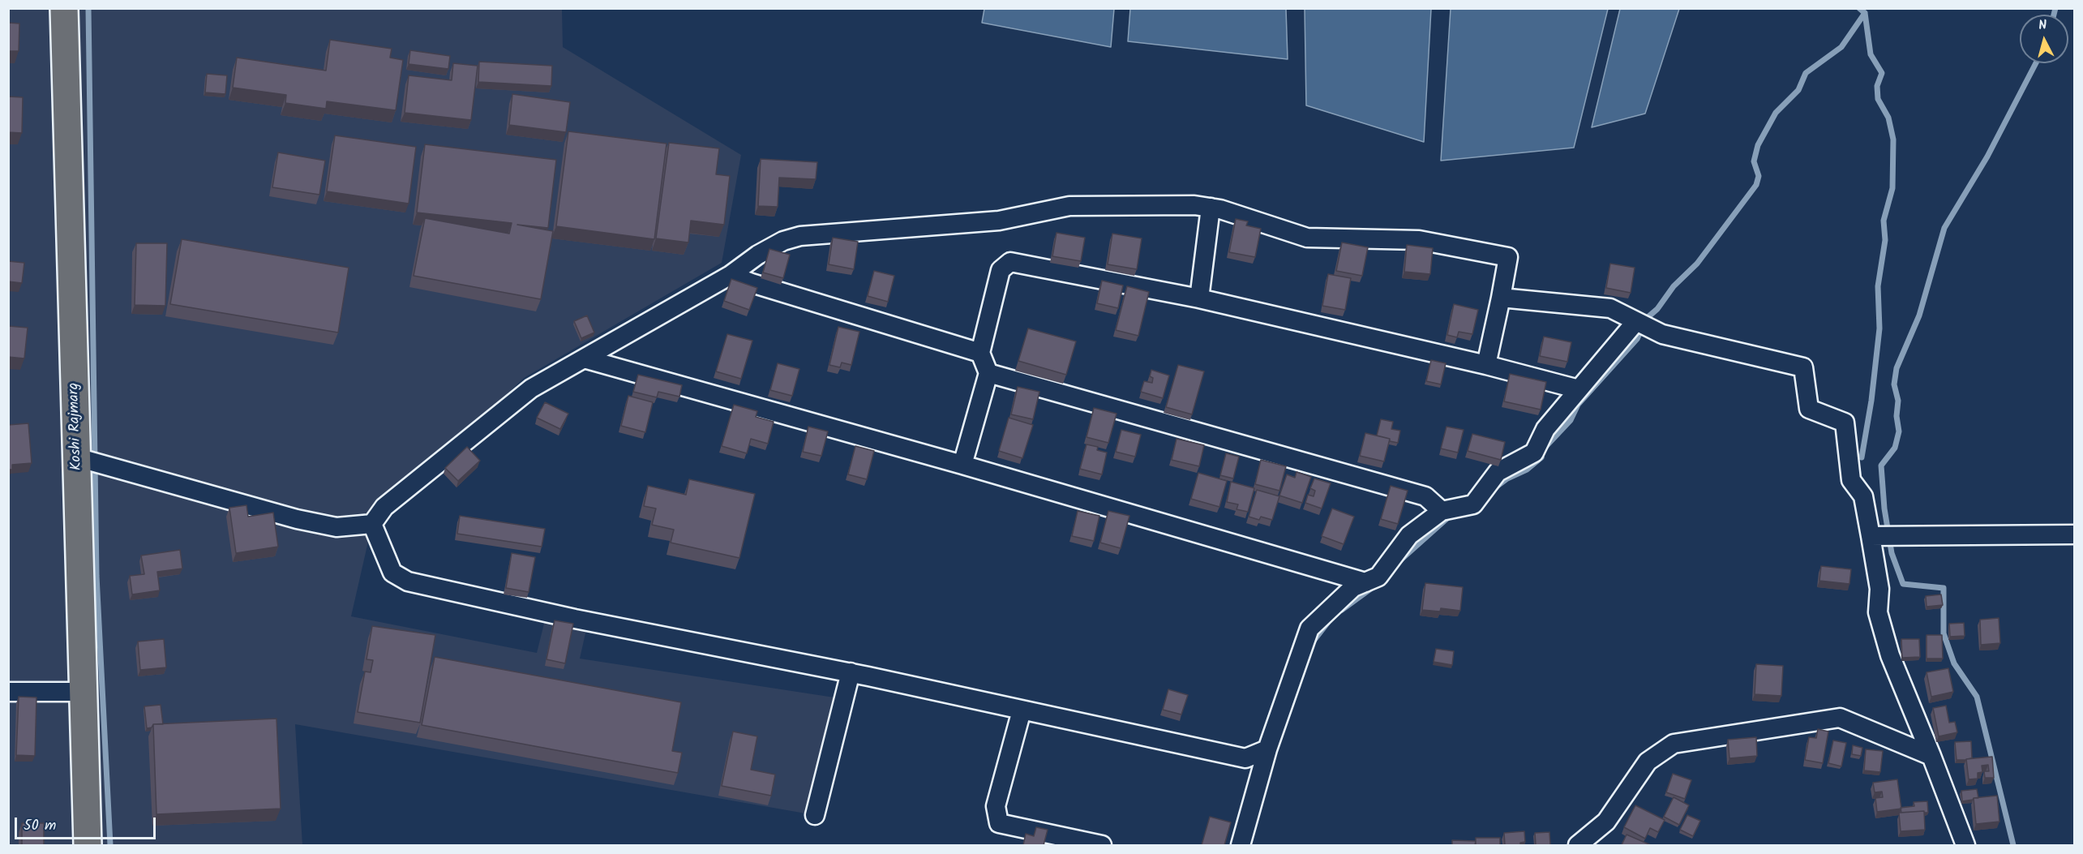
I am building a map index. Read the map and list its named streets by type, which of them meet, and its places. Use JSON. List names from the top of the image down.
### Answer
{
  "streets": {
    "main road": ["Koshi Rajmarg"]
  },
  "scale_bar": "50 m",
  "north": "top"
}
